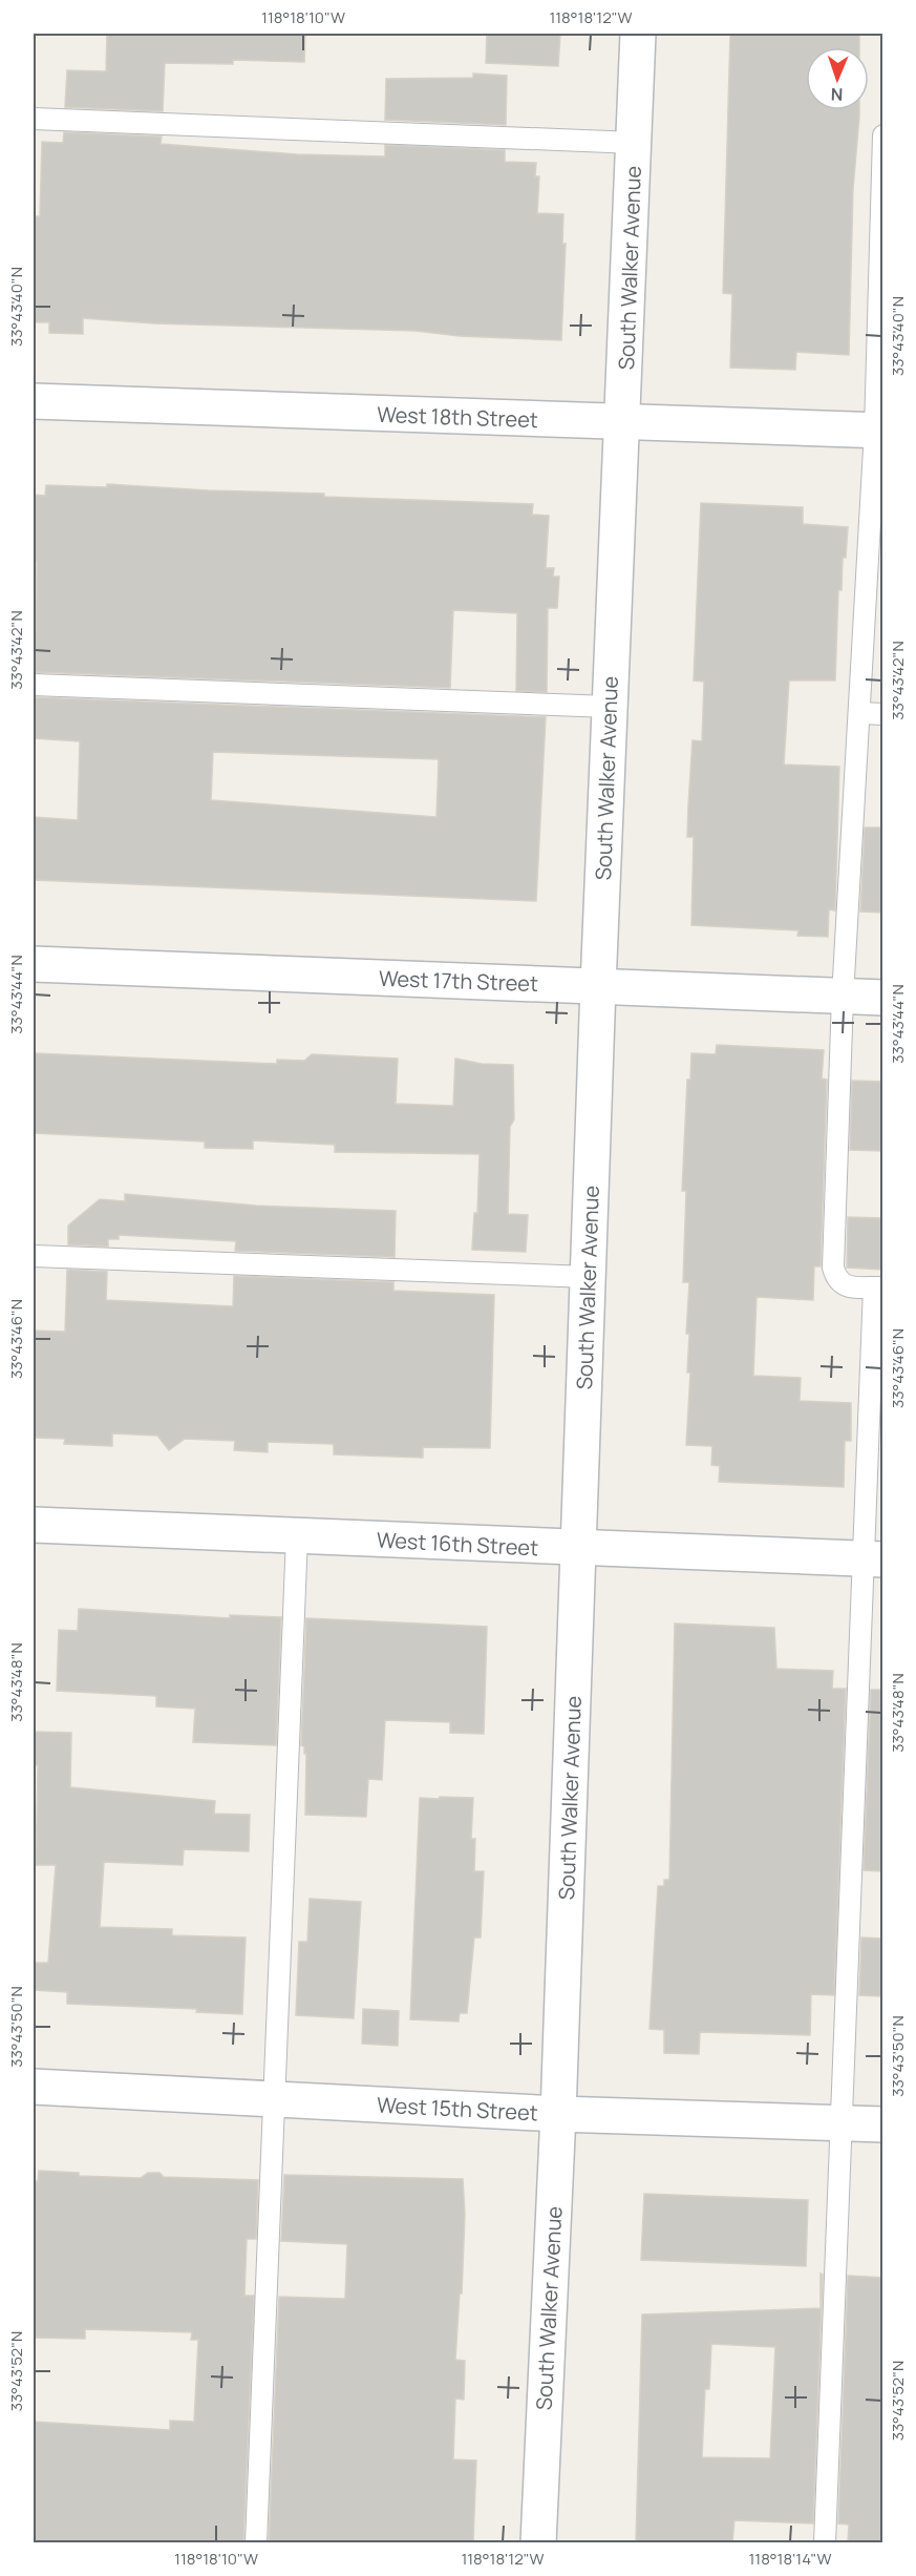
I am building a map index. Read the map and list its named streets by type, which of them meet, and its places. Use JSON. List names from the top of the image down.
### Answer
{
  "streets": {
    "street": [
      "South Walker Avenue",
      "West 18th Street",
      "West 17th Street",
      "West 16th Street",
      "West 15th Street"
    ]
  },
  "crossings": [
    ["South Walker Avenue", "West 18th Street"],
    ["South Walker Avenue", "West 17th Street"],
    ["South Walker Avenue", "West 16th Street"],
    ["South Walker Avenue", "West 15th Street"]
  ],
  "north": "bottom",
  "coordinates": [
    "118°18'10\"W",
    "118°18'12\"W",
    "33°43'40\"N",
    "33°43'42\"N",
    "33°43'44\"N",
    "33°43'46\"N",
    "33°43'48\"N",
    "33°43'50\"N",
    "33°43'52\"N",
    "118°18'14\"W"
  ]
}
